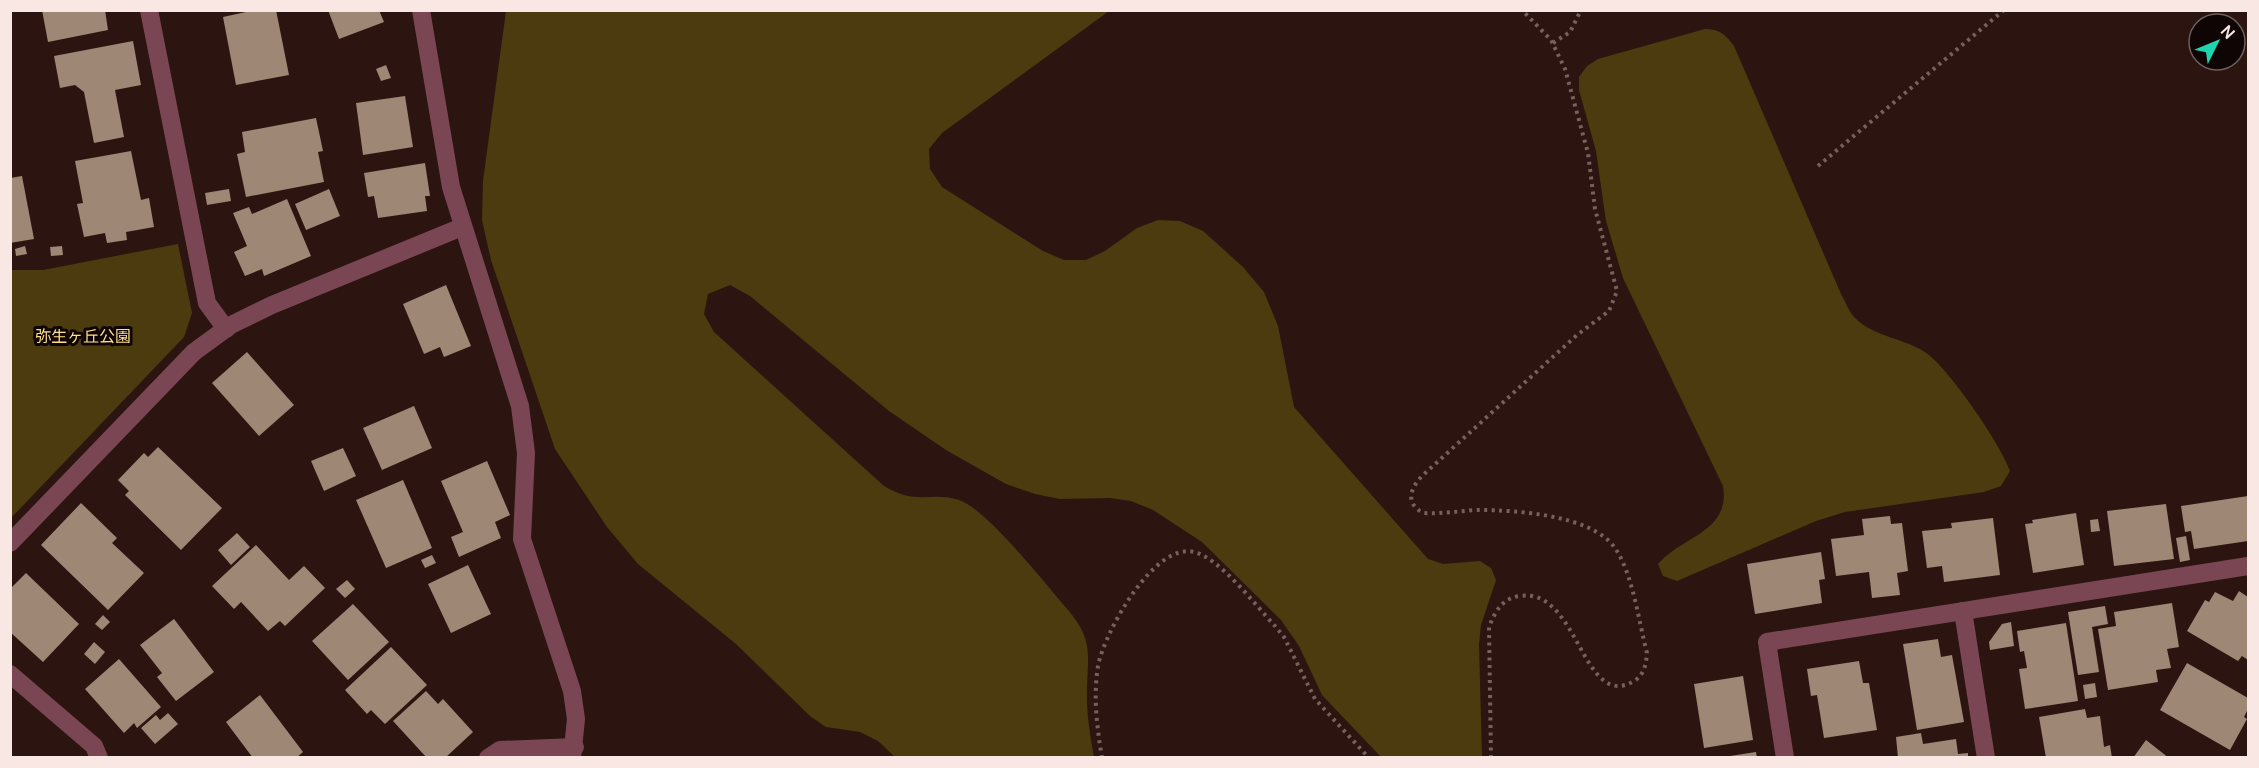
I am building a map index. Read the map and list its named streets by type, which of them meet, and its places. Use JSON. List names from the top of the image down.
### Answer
{
  "parks": ["弥生ヶ丘公園"],
  "north": "top right"
}
